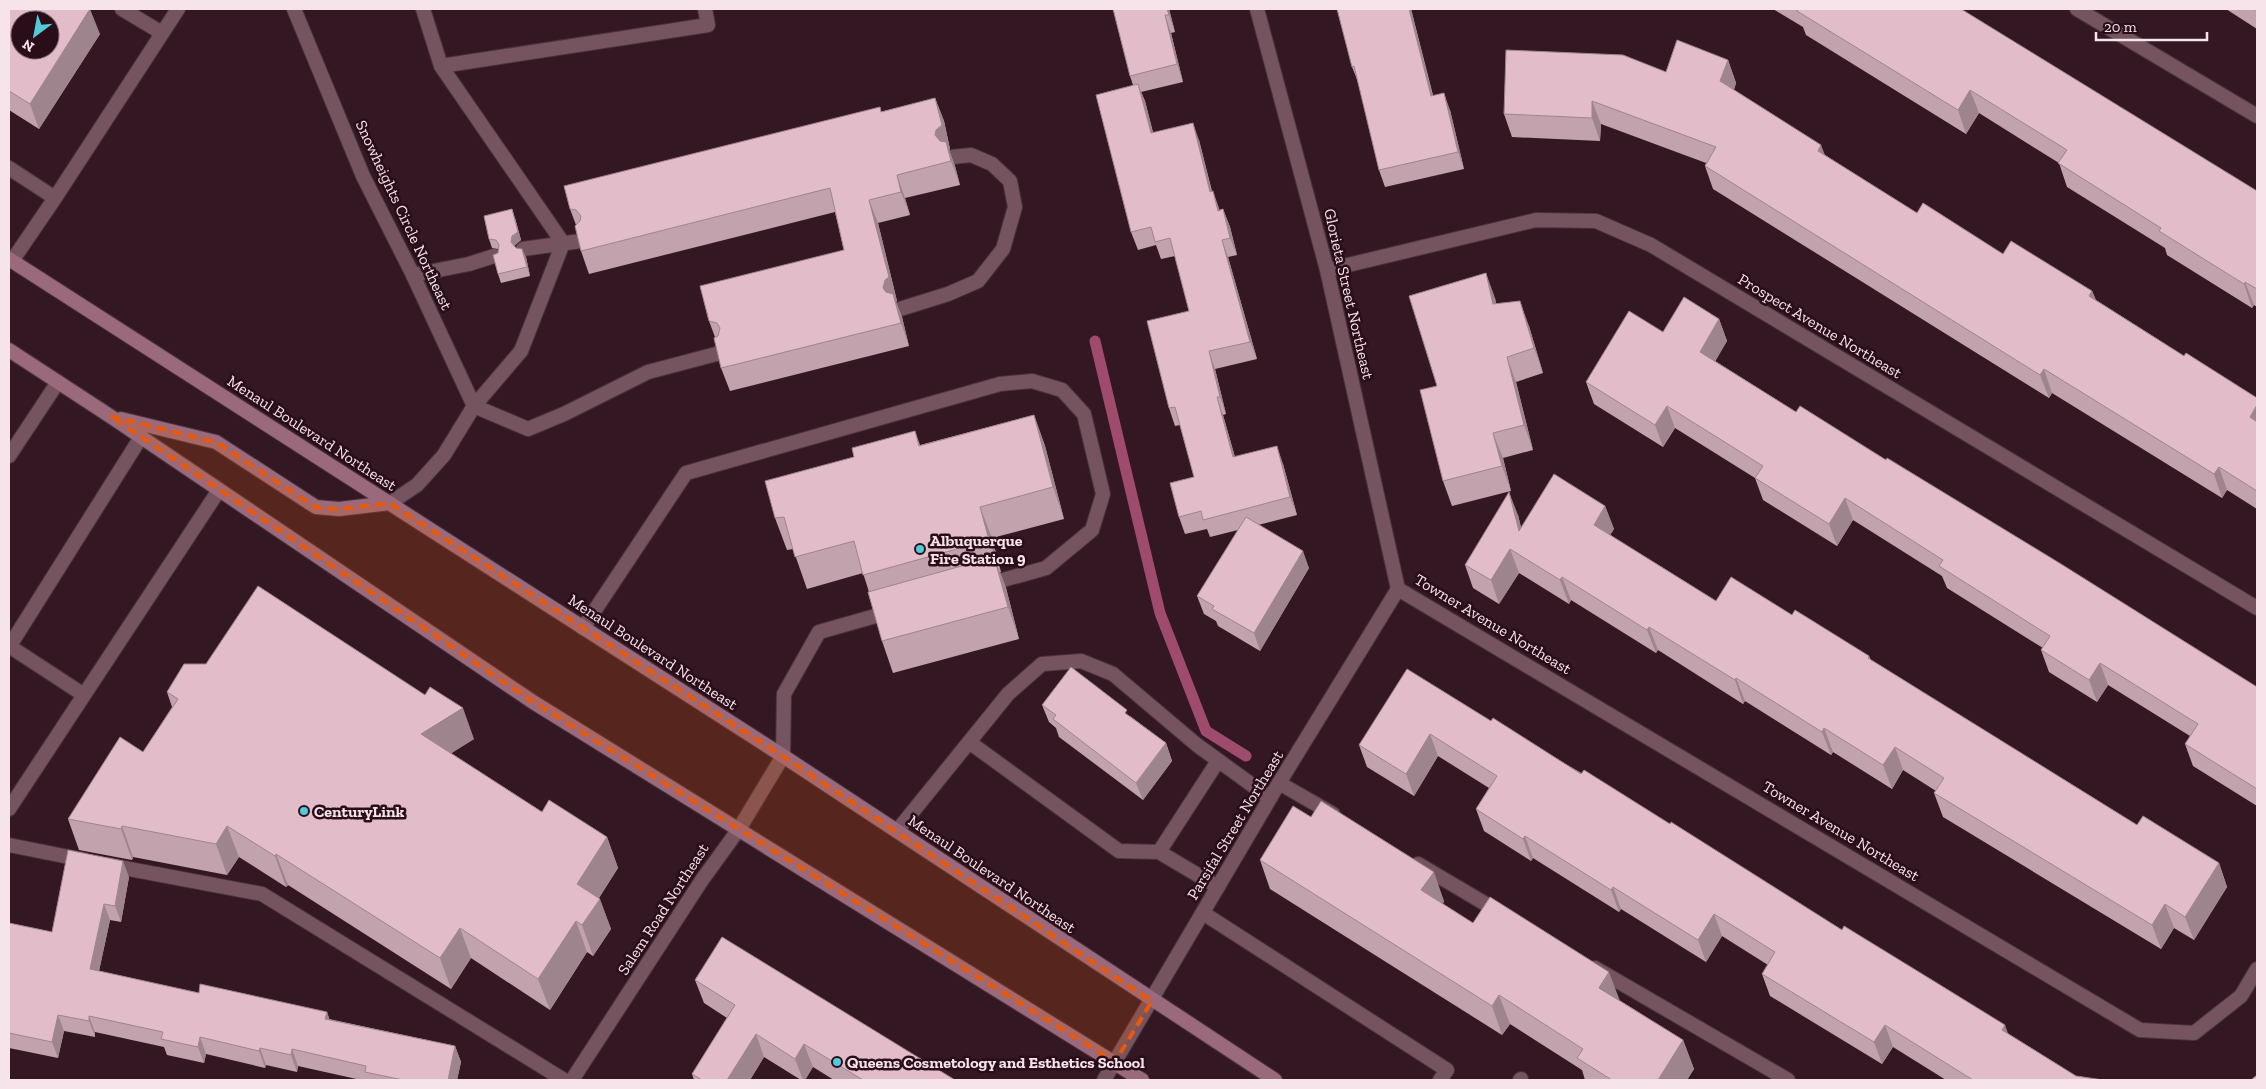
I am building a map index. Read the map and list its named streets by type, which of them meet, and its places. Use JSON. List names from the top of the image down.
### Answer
{
  "streets": {
    "main road": ["Menaul Boulevard Northeast"],
    "street": [
      "Snowheights Circle Northeast",
      "Glorieta Street Northeast",
      "Prospect Avenue Northeast",
      "Towner Avenue Northeast",
      "Parsifal Street Northeast",
      "Salem Road Northeast"
    ]
  },
  "crossings": [
    ["Glorieta Street Northeast", "Prospect Avenue Northeast"],
    ["Glorieta Street Northeast", "Towner Avenue Northeast"],
    ["Glorieta Street Northeast", "Parsifal Street Northeast"],
    ["Menaul Boulevard Northeast", "Parsifal Street Northeast"],
    ["Menaul Boulevard Northeast", "Salem Road Northeast"],
    ["Towner Avenue Northeast", "Parsifal Street Northeast"]
  ],
  "places": ["Albuquerque Fire Station 9", "CenturyLink", "Queens Cosmetology and Esthetics School"],
  "scale_bar": "20 m",
  "north": "bottom left"
}
